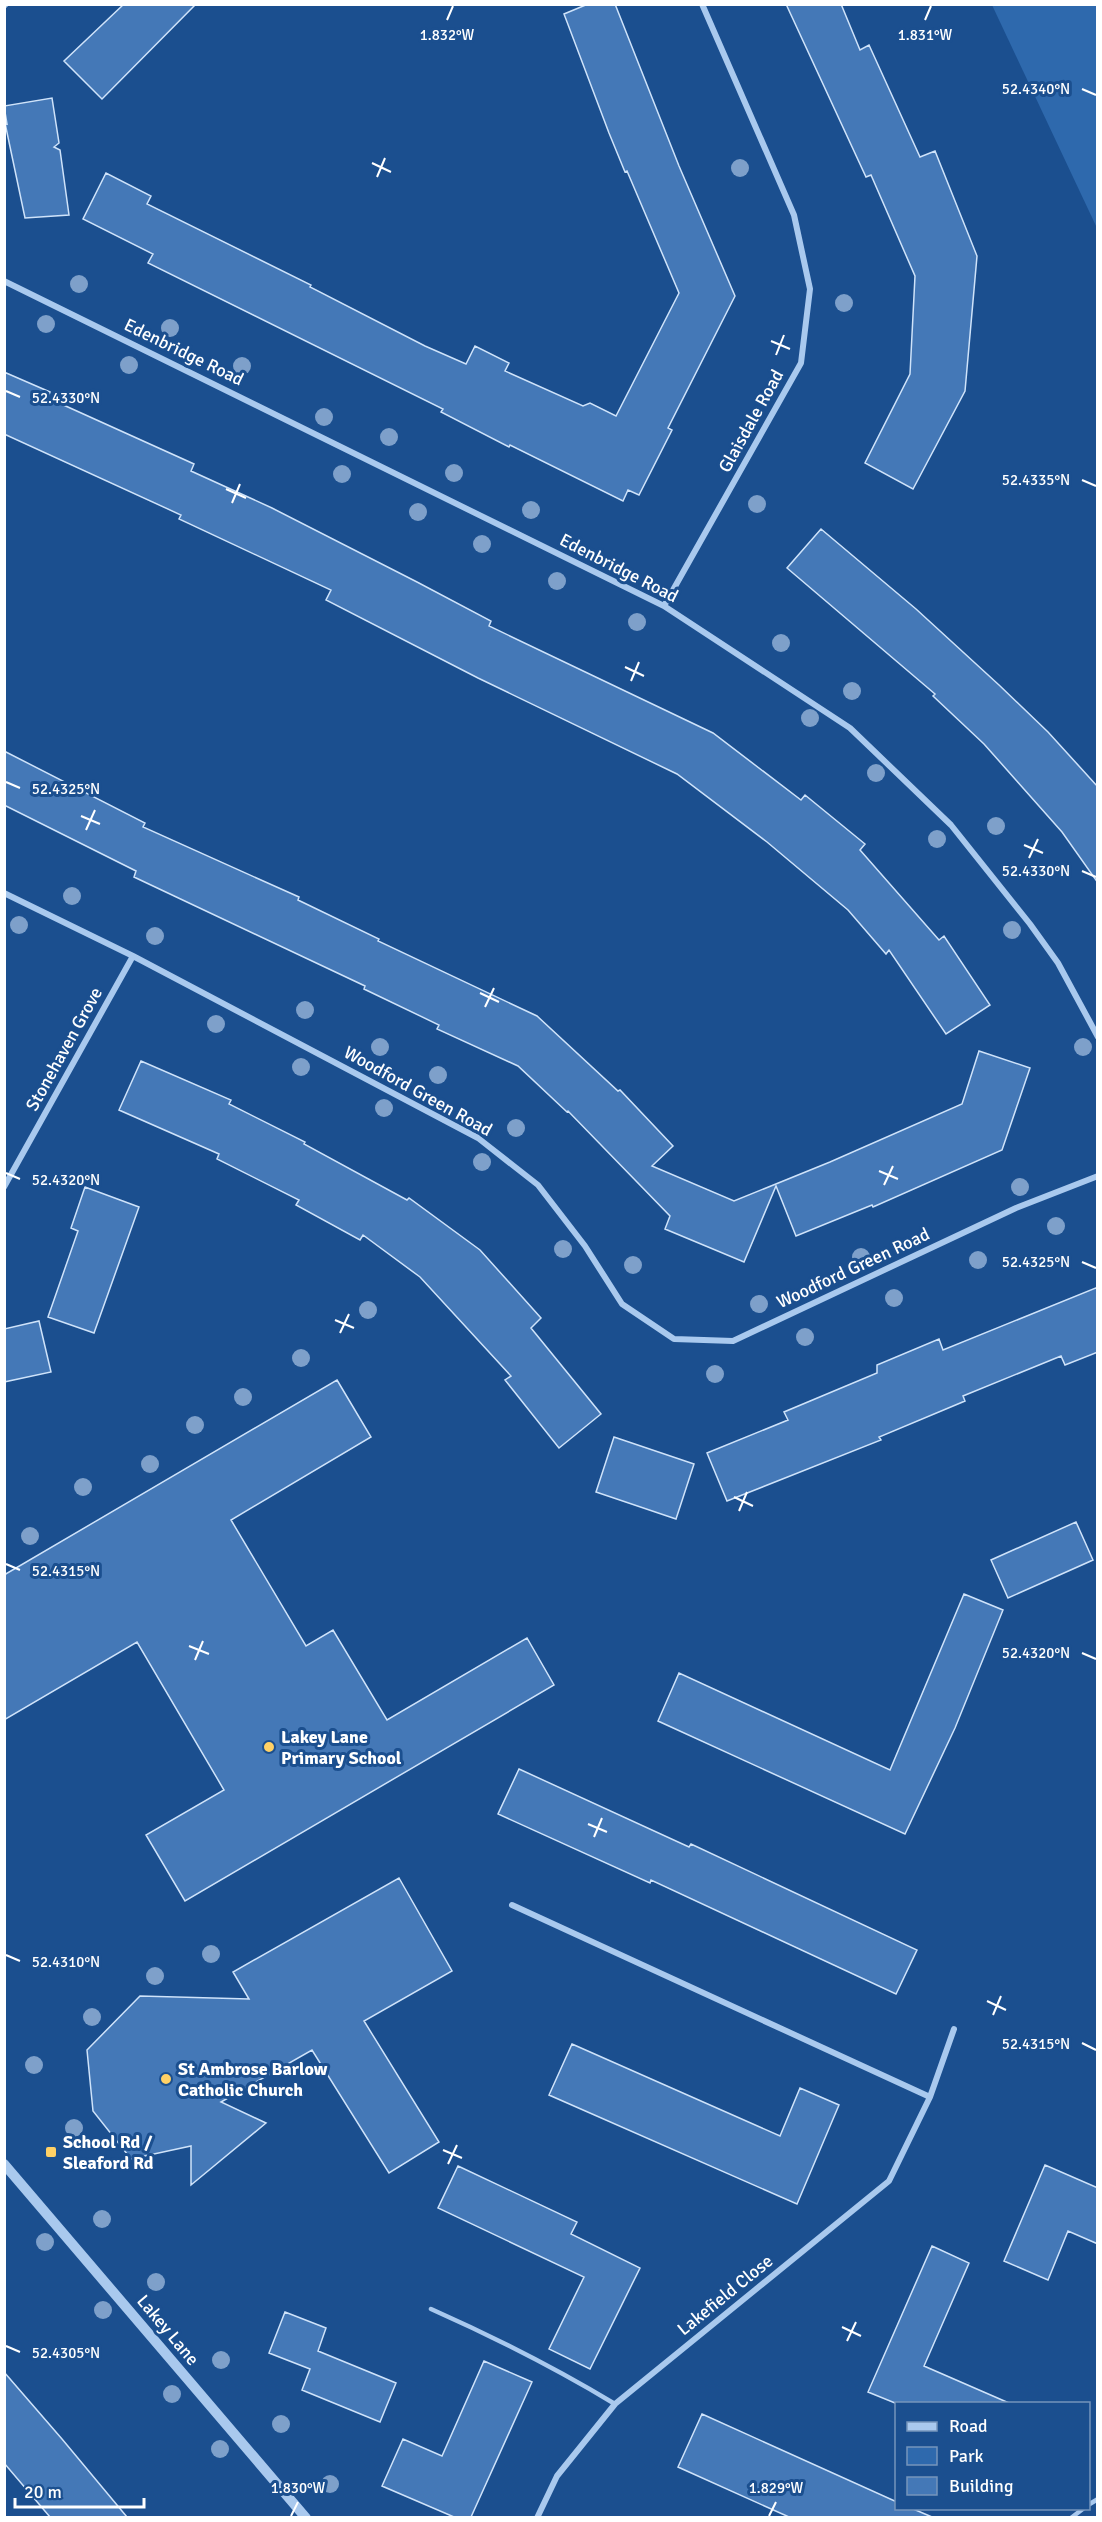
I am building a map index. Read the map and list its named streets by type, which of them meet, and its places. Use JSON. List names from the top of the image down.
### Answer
{
  "streets": {
    "street": [
      "Edenbridge Road",
      "Glaisdale Road",
      "Stonehaven Grove",
      "Woodford Green Road",
      "Lakefield Close",
      "Lakey Lane"
    ]
  },
  "crossings": [
    ["Edenbridge Road", "Glaisdale Road"],
    ["Stonehaven Grove", "Woodford Green Road"]
  ],
  "places": {
    "other": ["Lakey Lane Primary School", "St Ambrose Barlow Catholic Church"],
    "transit": ["School Rd / Sleaford Rd"]
  },
  "legend": ["Road", "Park", "Building"],
  "scale_bar": "20 m",
  "coordinates": [
    "1.832°W",
    "1.831°W",
    "52.4340°N",
    "52.4330°N",
    "52.4335°N",
    "52.4325°N",
    "52.4320°N",
    "52.4315°N",
    "52.4310°N",
    "52.4305°N",
    "1.830°W",
    "1.829°W"
  ]
}
